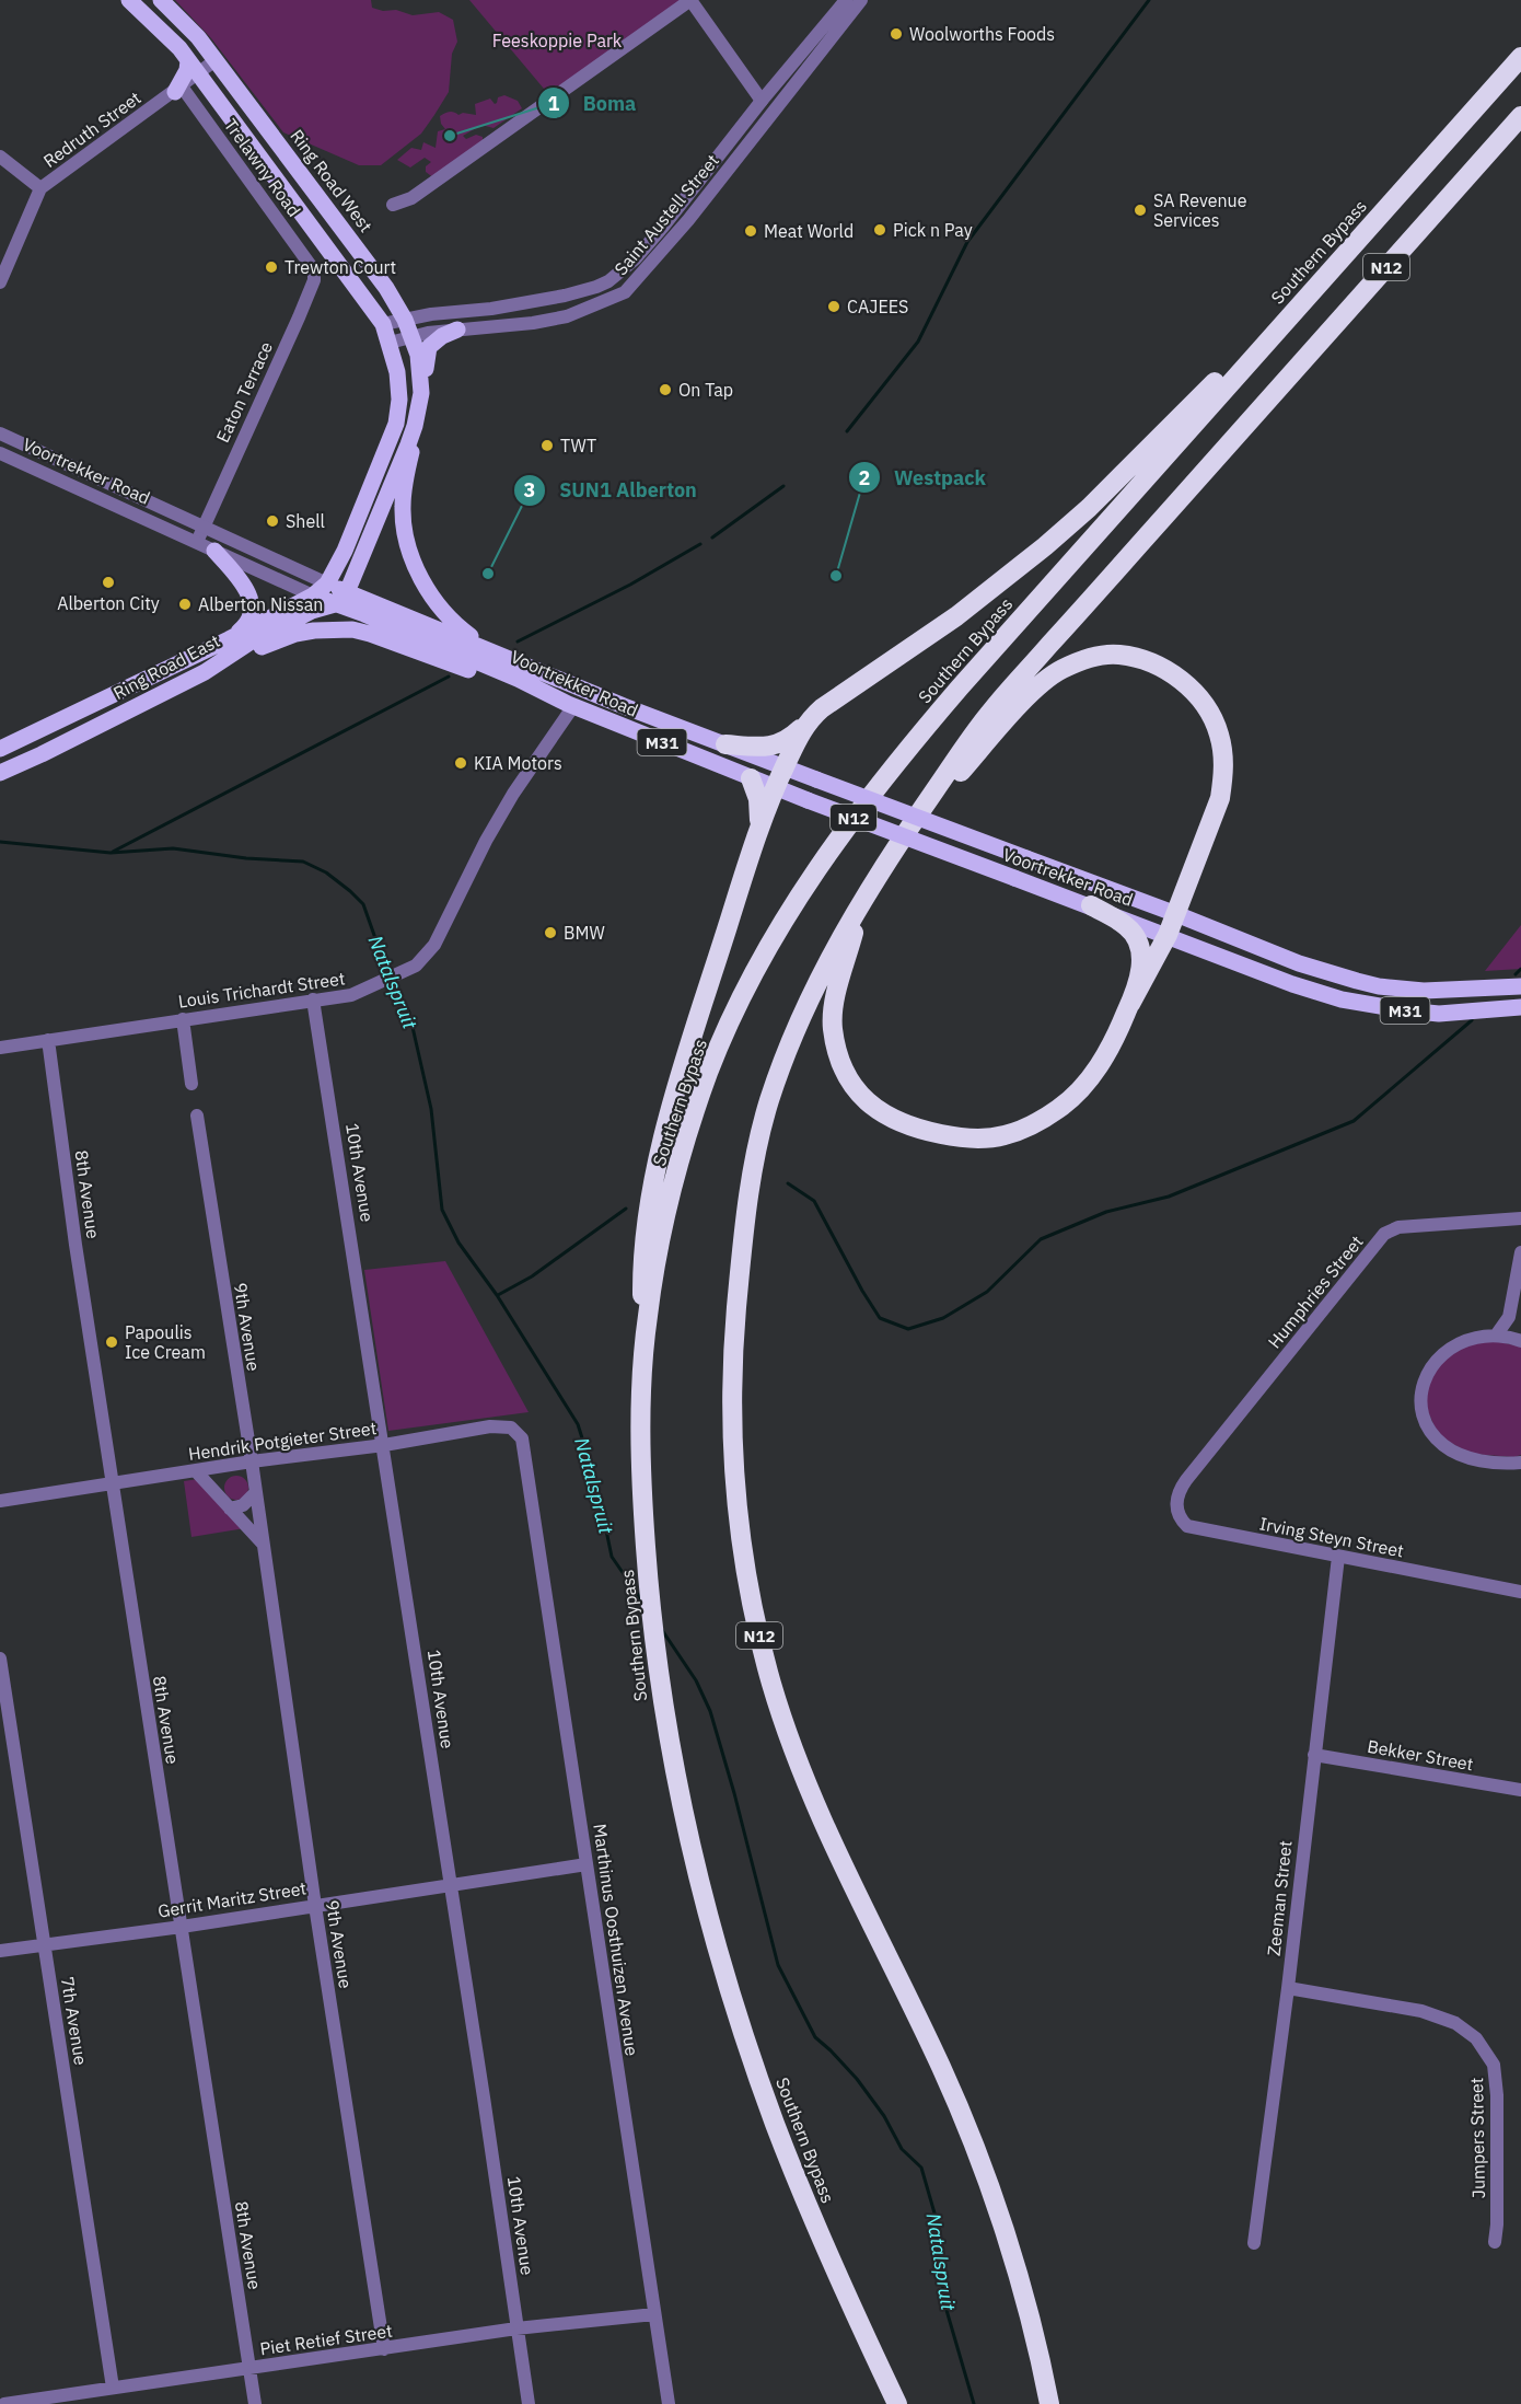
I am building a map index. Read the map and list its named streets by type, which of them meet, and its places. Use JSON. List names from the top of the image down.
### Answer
{
  "streets": {
    "highway": ["Southern Bypass", "N12"],
    "main road": [
      "Ring Road West",
      "Voortrekker Road",
      "Ring Road East",
      "M31"
    ],
    "street": [
      "Redruth Street",
      "Trelawny Road",
      "Saint Austell Street",
      "Eaton Terrace",
      "Louis Trichardt Street",
      "10th Avenue",
      "8th Avenue",
      "Humphries Street",
      "9th Avenue",
      "Hendrik Potgieter Street",
      "Irving Steyn Street",
      "Bekker Street",
      "Zeeman Street",
      "Gerrit Maritz Street",
      "Marthinus Oosthuizen Avenue",
      "7th Avenue",
      "Jumpers Street",
      "Piet Retief Street"
    ]
  },
  "crossings": [
    ["Redruth Street", "Trelawny Road"],
    ["Trelawny Road", "Eaton Terrace"],
    ["Ring Road West", "Saint Austell Street"],
    ["Ring Road West", "Voortrekker Road"],
    ["Ring Road West", "Ring Road East"],
    ["Eaton Terrace", "Voortrekker Road"],
    ["Voortrekker Road", "Ring Road East"],
    ["Voortrekker Road", "Louis Trichardt Street"],
    ["Louis Trichardt Street", "10th Avenue"],
    ["Louis Trichardt Street", "8th Avenue"],
    ["10th Avenue", "Hendrik Potgieter Street"],
    ["10th Avenue", "Gerrit Maritz Street"],
    ["10th Avenue", "Piet Retief Street"],
    ["8th Avenue", "Hendrik Potgieter Street"],
    ["8th Avenue", "Gerrit Maritz Street"],
    ["8th Avenue", "Piet Retief Street"],
    ["Humphries Street", "Irving Steyn Street"],
    ["9th Avenue", "Hendrik Potgieter Street"],
    ["9th Avenue", "Gerrit Maritz Street"],
    ["9th Avenue", "Piet Retief Street"],
    ["Hendrik Potgieter Street", "Marthinus Oosthuizen Avenue"],
    ["Irving Steyn Street", "Zeeman Street"],
    ["Bekker Street", "Zeeman Street"],
    ["Zeeman Street", "Jumpers Street"],
    ["Gerrit Maritz Street", "Marthinus Oosthuizen Avenue"],
    ["Gerrit Maritz Street", "7th Avenue"],
    ["Marthinus Oosthuizen Avenue", "Piet Retief Street"],
    ["7th Avenue", "Piet Retief Street"]
  ],
  "water": ["Natalspruit"],
  "parks": ["Feeskoppie Park"],
  "places": [
    "Woolworths Foods",
    "Boma",
    "SA Revenue Services",
    "Pick n Pay",
    "Meat World",
    "Trewton Court",
    "CAJEES",
    "On Tap",
    "TWT",
    "Shell",
    "SUN1 Alberton",
    "Westpack",
    "Alberton City",
    "Alberton Nissan",
    "KIA Motors",
    "BMW",
    "Papoulis Ice Cream"
  ]
}
